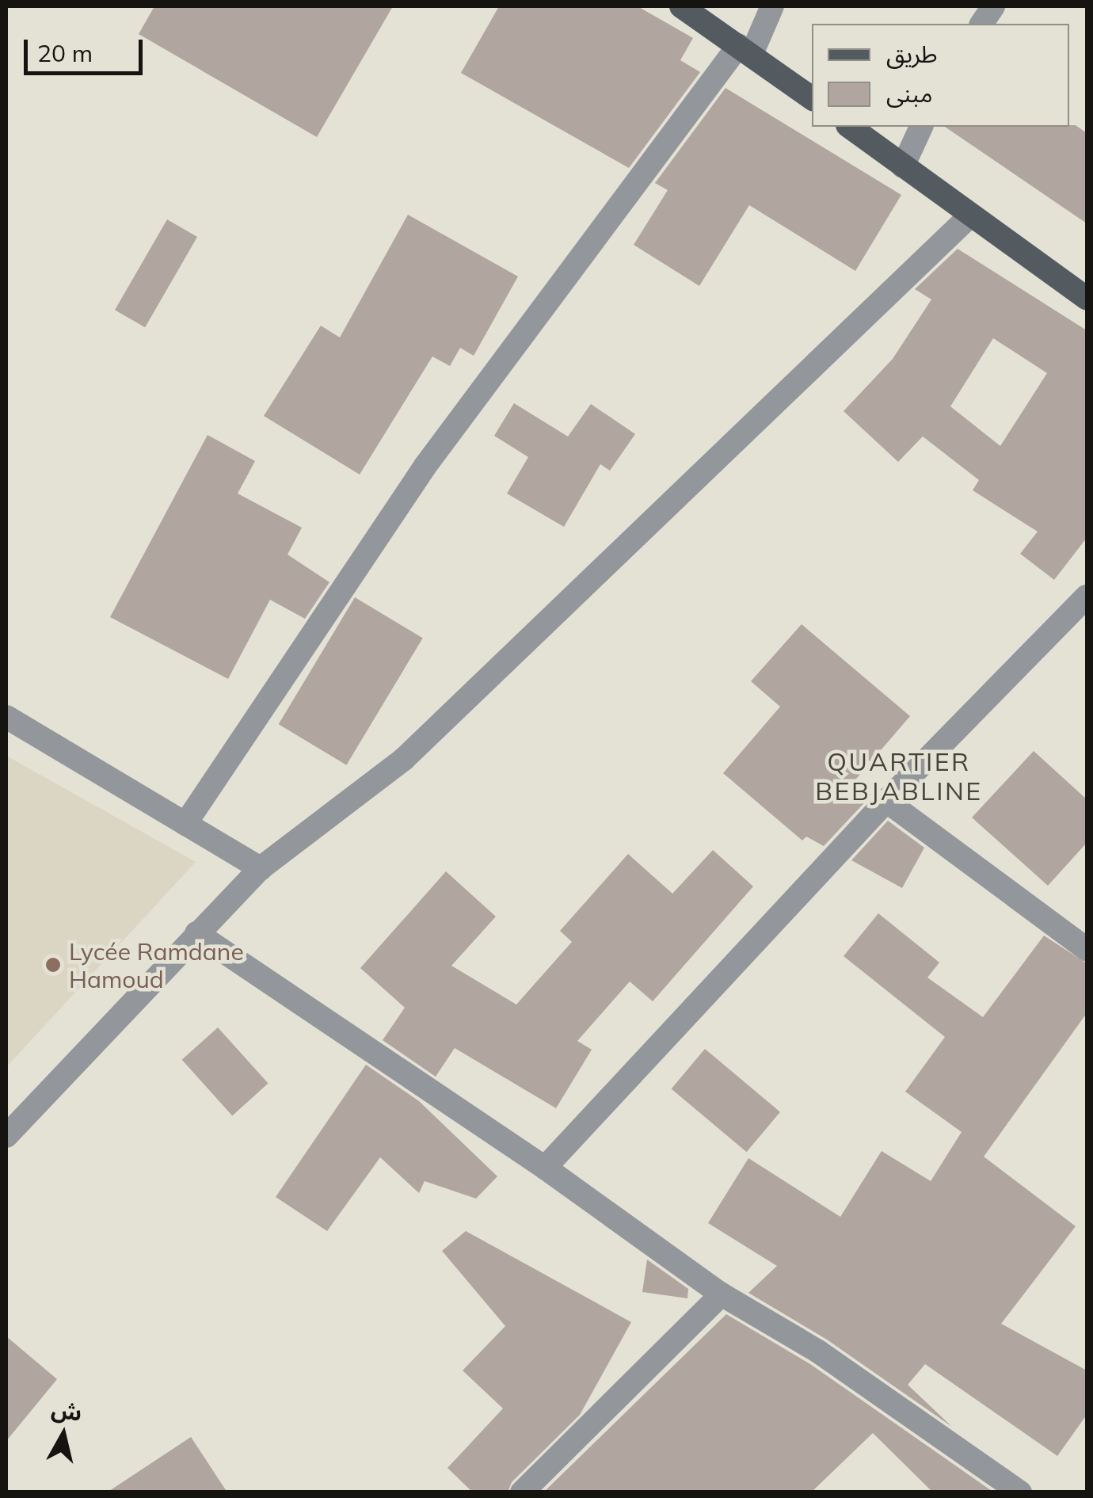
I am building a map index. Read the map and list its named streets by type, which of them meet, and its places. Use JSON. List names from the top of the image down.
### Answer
{
  "districts": ["QUARTIER BEBJABLINE"],
  "places": ["Lycée Ramdane Hamoud"],
  "legend": ["طريق", "مبنى"],
  "scale_bar": "20 m",
  "north": "top"
}
